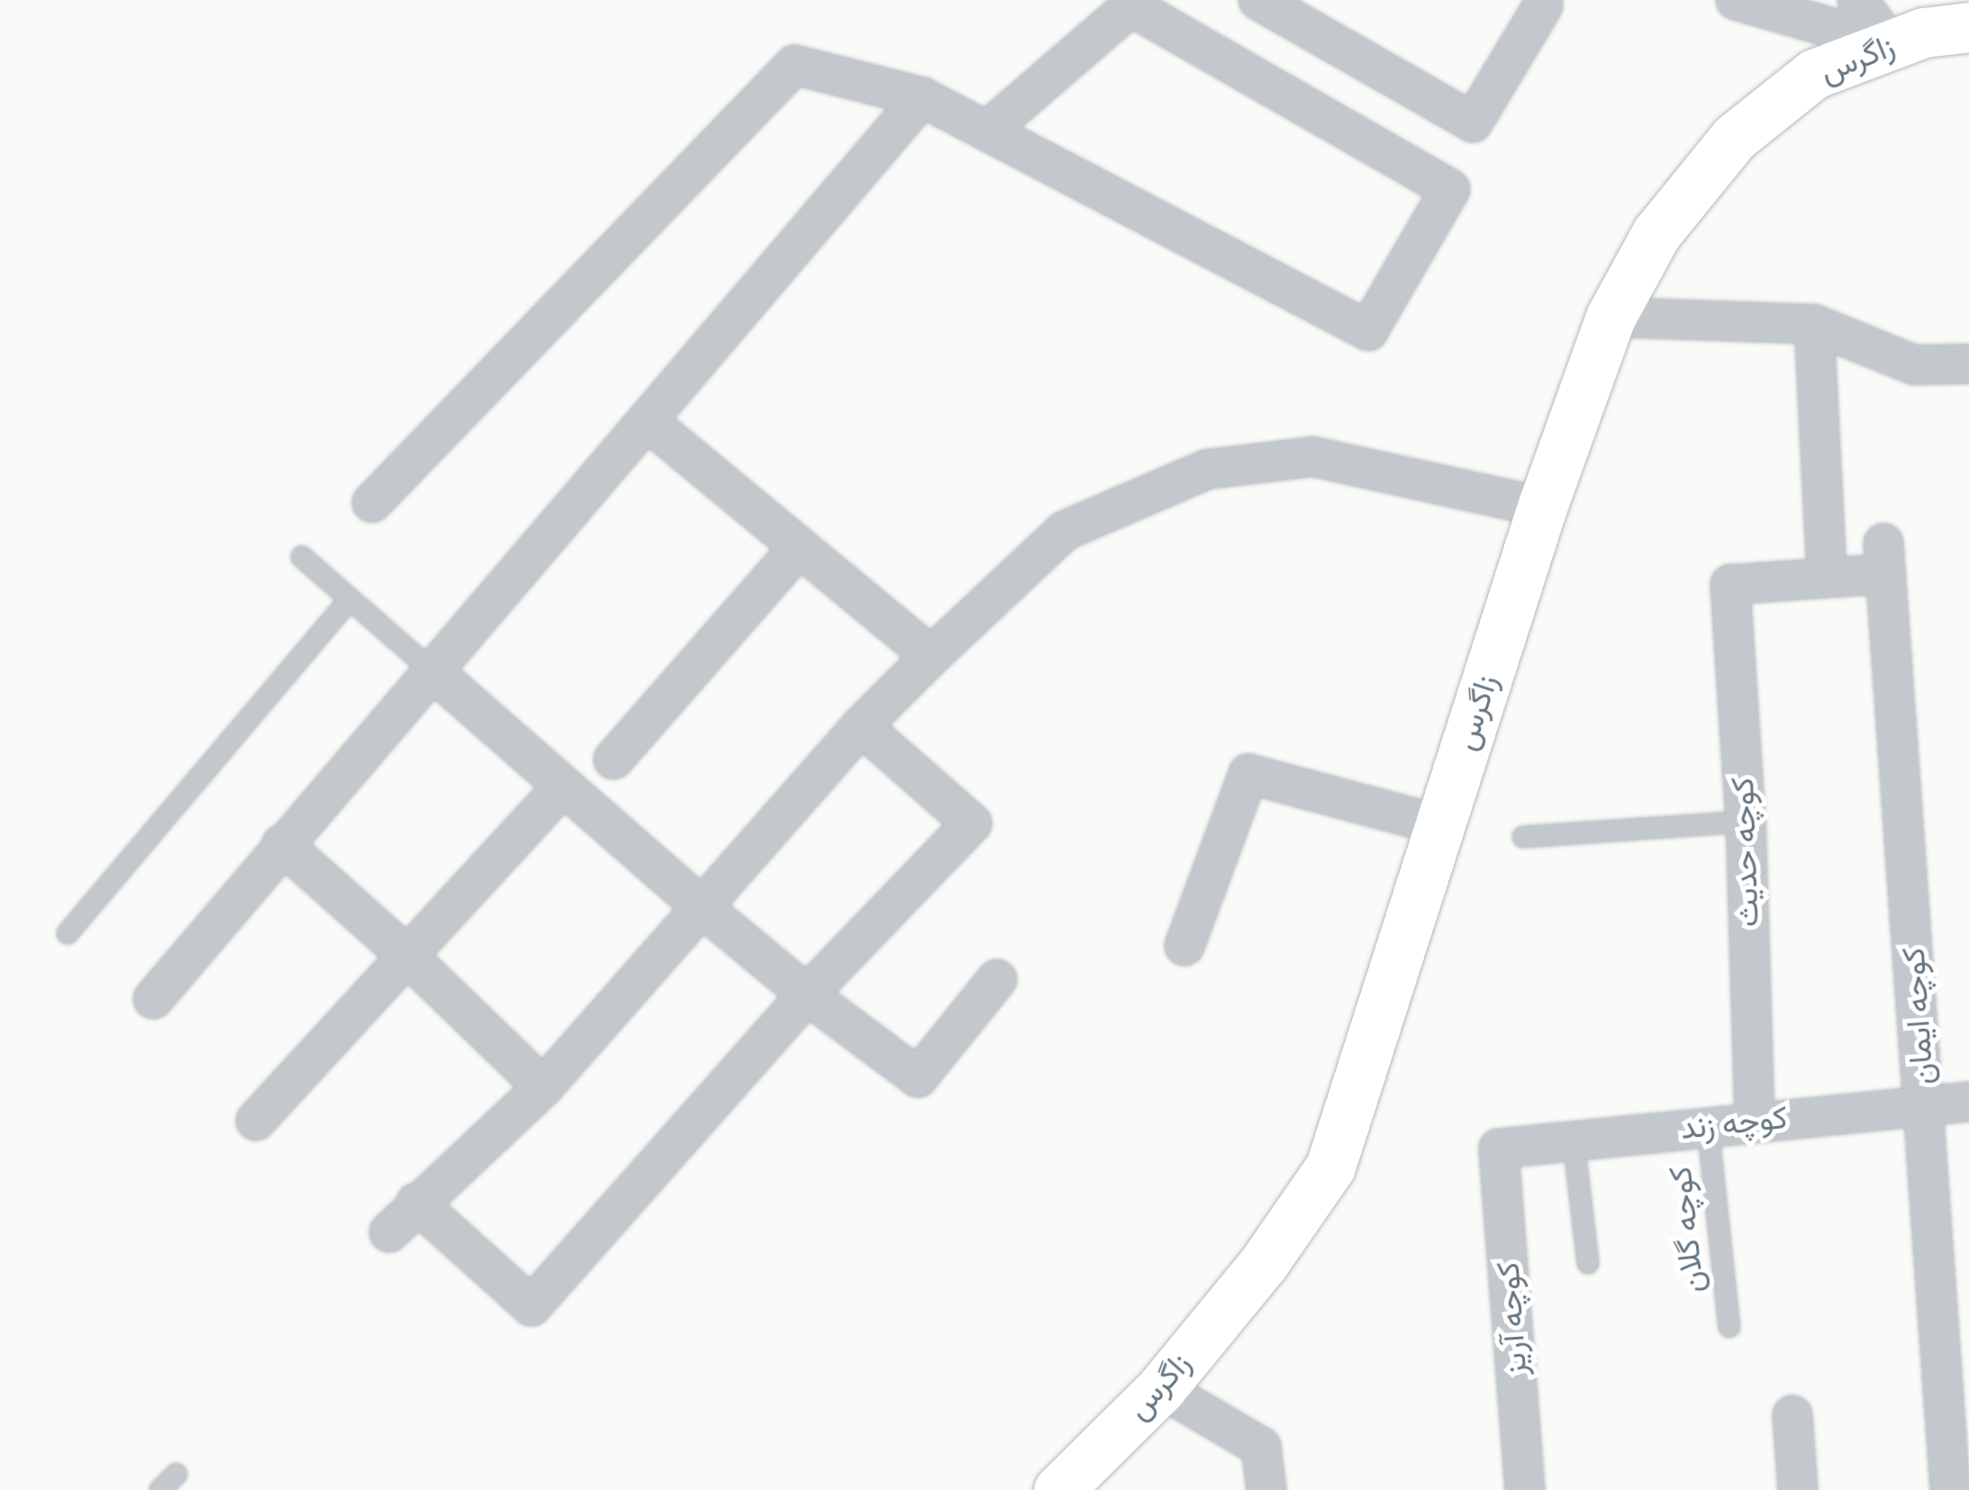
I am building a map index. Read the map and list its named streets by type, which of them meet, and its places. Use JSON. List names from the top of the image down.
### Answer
{
  "streets": {
    "street": [
      "زاگرس",
      "کوچه حدیث",
      "کوچه ایمان",
      "کوچه زند",
      "کوچه آریز"
    ],
    "lane": ["کوچه گلان"]
  },
  "crossings": [
    ["کوچه حدیث", "کوچه ایمان"],
    ["کوچه حدیث", "کوچه زند"],
    ["کوچه ایمان", "کوچه زند"],
    ["کوچه زند", "کوچه گلان"],
    ["کوچه زند", "کوچه آریز"]
  ]
}
